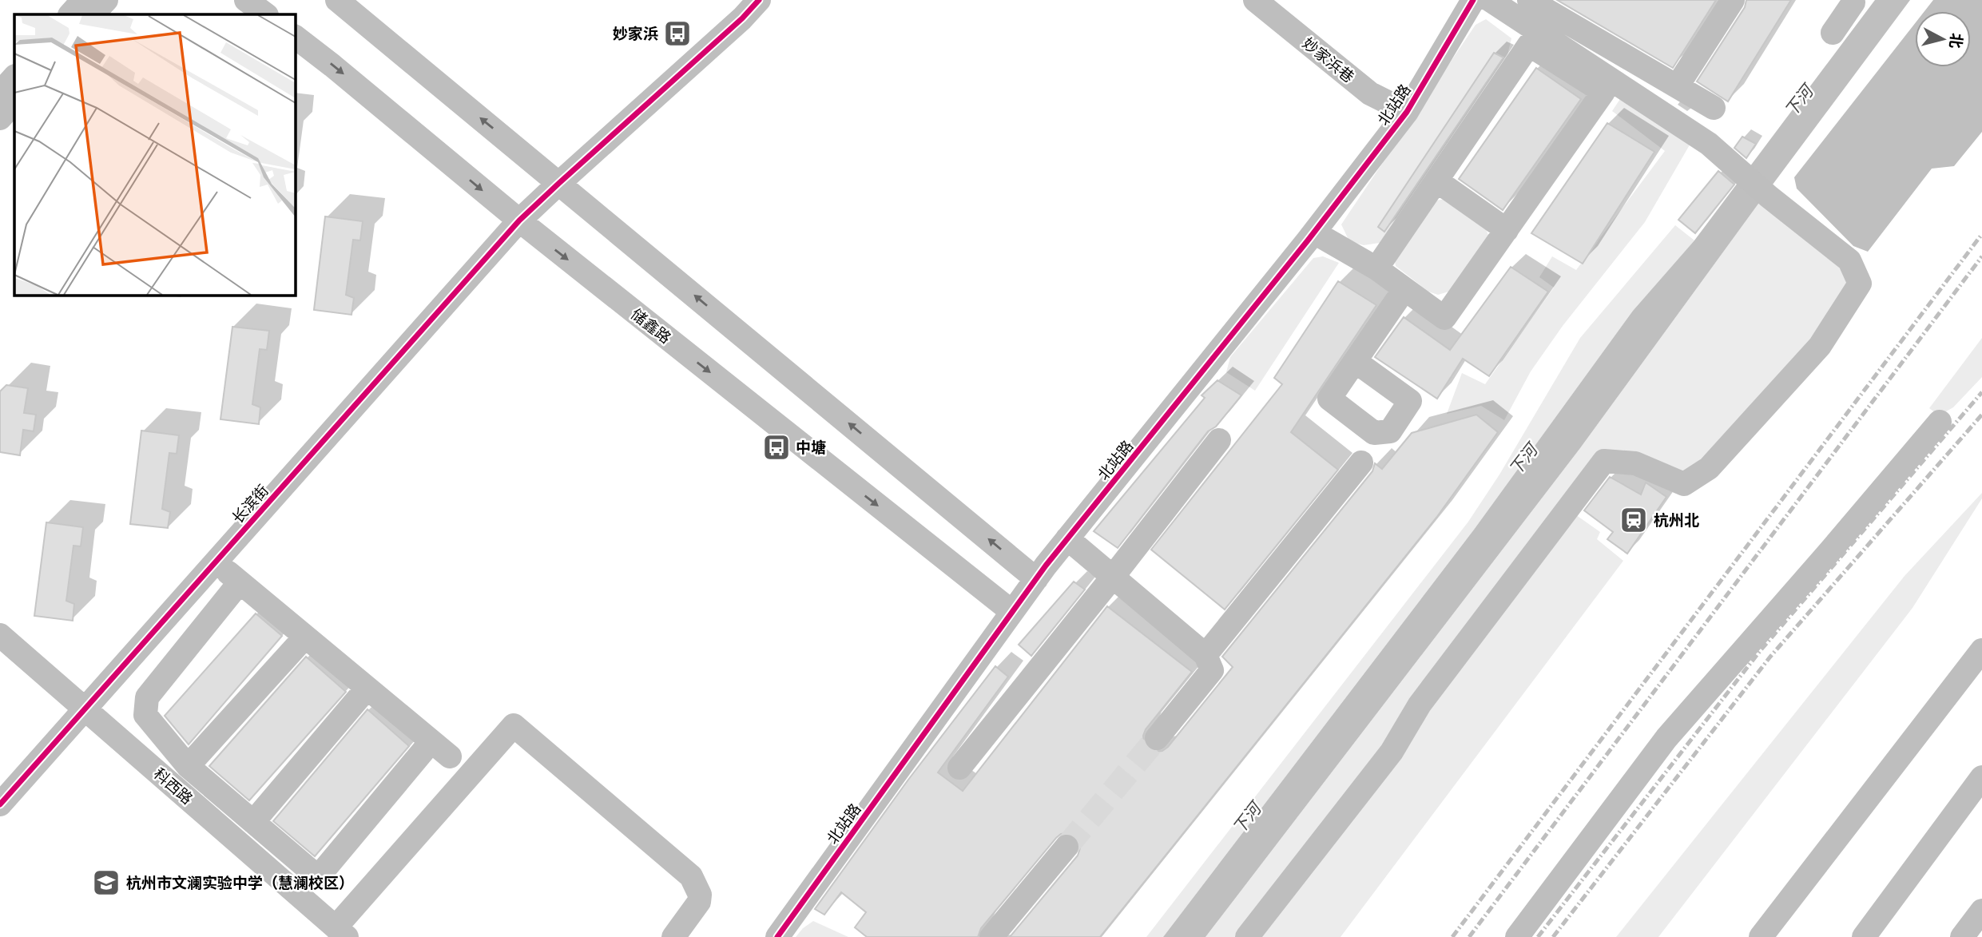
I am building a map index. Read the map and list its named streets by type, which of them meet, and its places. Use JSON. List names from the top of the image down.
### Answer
{
  "streets": {
    "street": [
      "妙家浜巷",
      "北站路",
      "储鑫路",
      "长滨街",
      "科西路"
    ]
  },
  "crossings": [
    ["妙家浜巷", "北站路"],
    ["北站路", "储鑫路"],
    ["储鑫路", "长滨街"],
    ["长滨街", "科西路"]
  ],
  "water": ["下河"],
  "places": {
    "bus stop": ["妙家浜", "中塘"],
    "station": ["杭州北"],
    "school or university": ["杭州市文澜实验中学（慧澜校区）"]
  },
  "north": "right"
}
